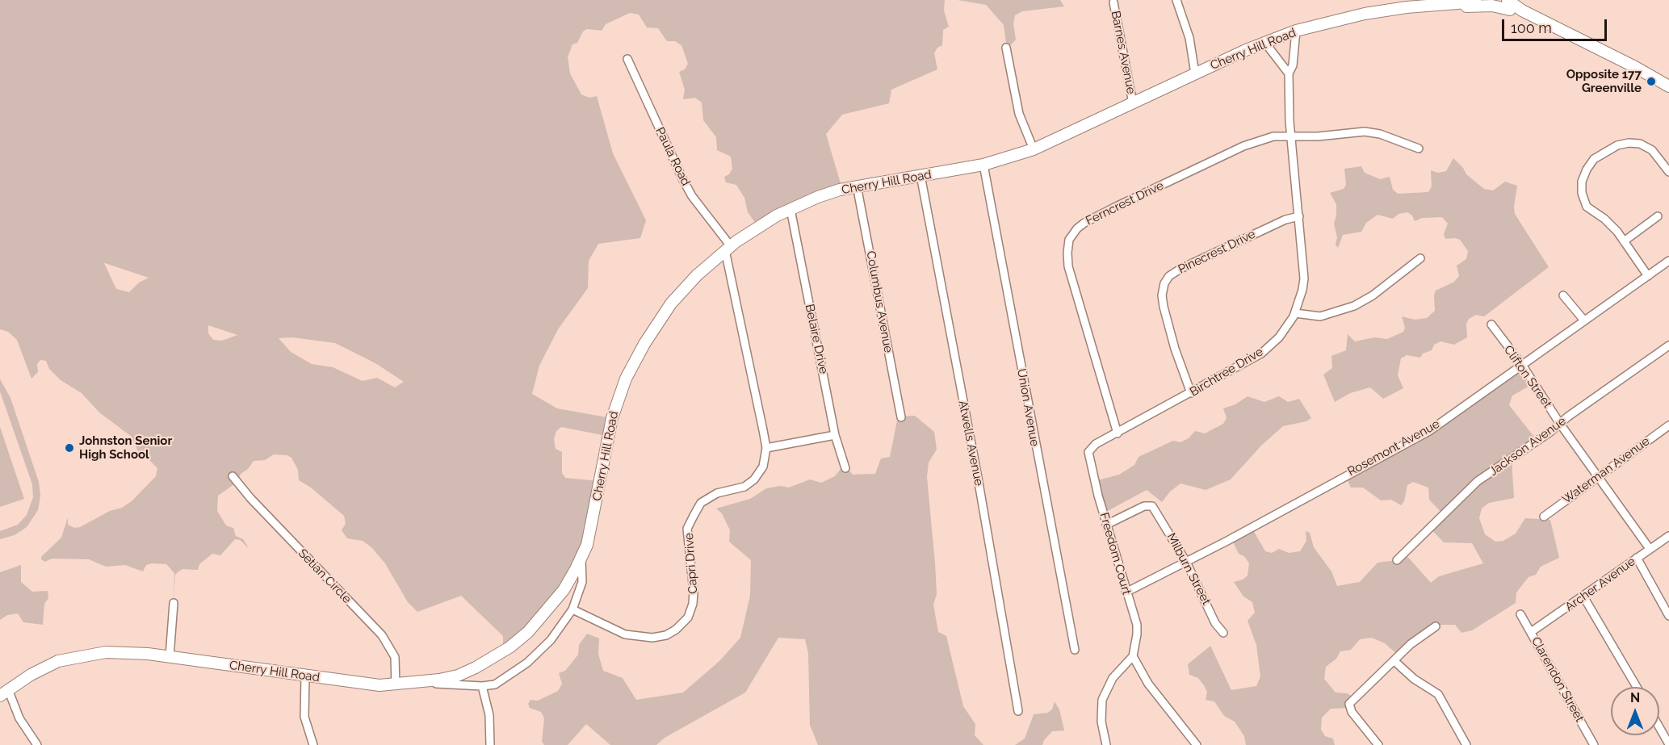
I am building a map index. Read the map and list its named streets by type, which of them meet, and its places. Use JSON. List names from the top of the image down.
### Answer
{
  "streets": {
    "main road": ["Cherry Hill Road"],
    "street": [
      "Barnes Avenue",
      "Paula Road",
      "Ferncrest Drive",
      "Pinecrest Drive",
      "Columbus Avenue",
      "Belaire Drive",
      "Birchtree Drive",
      "Clifton Street",
      "Union Avenue",
      "Atwells Avenue",
      "Jackson Avenue",
      "Rosemont Avenue",
      "Waterman Avenue",
      "Freedom Court",
      "Capri Drive",
      "Milburn Street",
      "Setian Circle",
      "Archer Avenue",
      "Clarendon Street"
    ]
  },
  "crossings": [
    ["Cherry Hill Road", "Barnes Avenue"],
    ["Cherry Hill Road", "Paula Road"],
    ["Cherry Hill Road", "Columbus Avenue"],
    ["Cherry Hill Road", "Belaire Drive"],
    ["Cherry Hill Road", "Birchtree Drive"],
    ["Cherry Hill Road", "Union Avenue"],
    ["Cherry Hill Road", "Atwells Avenue"],
    ["Cherry Hill Road", "Capri Drive"],
    ["Cherry Hill Road", "Setian Circle"],
    ["Paula Road", "Capri Drive"],
    ["Ferncrest Drive", "Birchtree Drive"],
    ["Pinecrest Drive", "Birchtree Drive"],
    ["Birchtree Drive", "Freedom Court"],
    ["Clifton Street", "Jackson Avenue"],
    ["Clifton Street", "Rosemont Avenue"],
    ["Clifton Street", "Waterman Avenue"],
    ["Clifton Street", "Archer Avenue"],
    ["Rosemont Avenue", "Freedom Court"],
    ["Rosemont Avenue", "Milburn Street"],
    ["Freedom Court", "Milburn Street"],
    ["Archer Avenue", "Clarendon Street"]
  ],
  "places": ["Opposite 177 Greenville", "Johnston Senior High School"],
  "scale_bar": "100 m",
  "north": "top"
}
